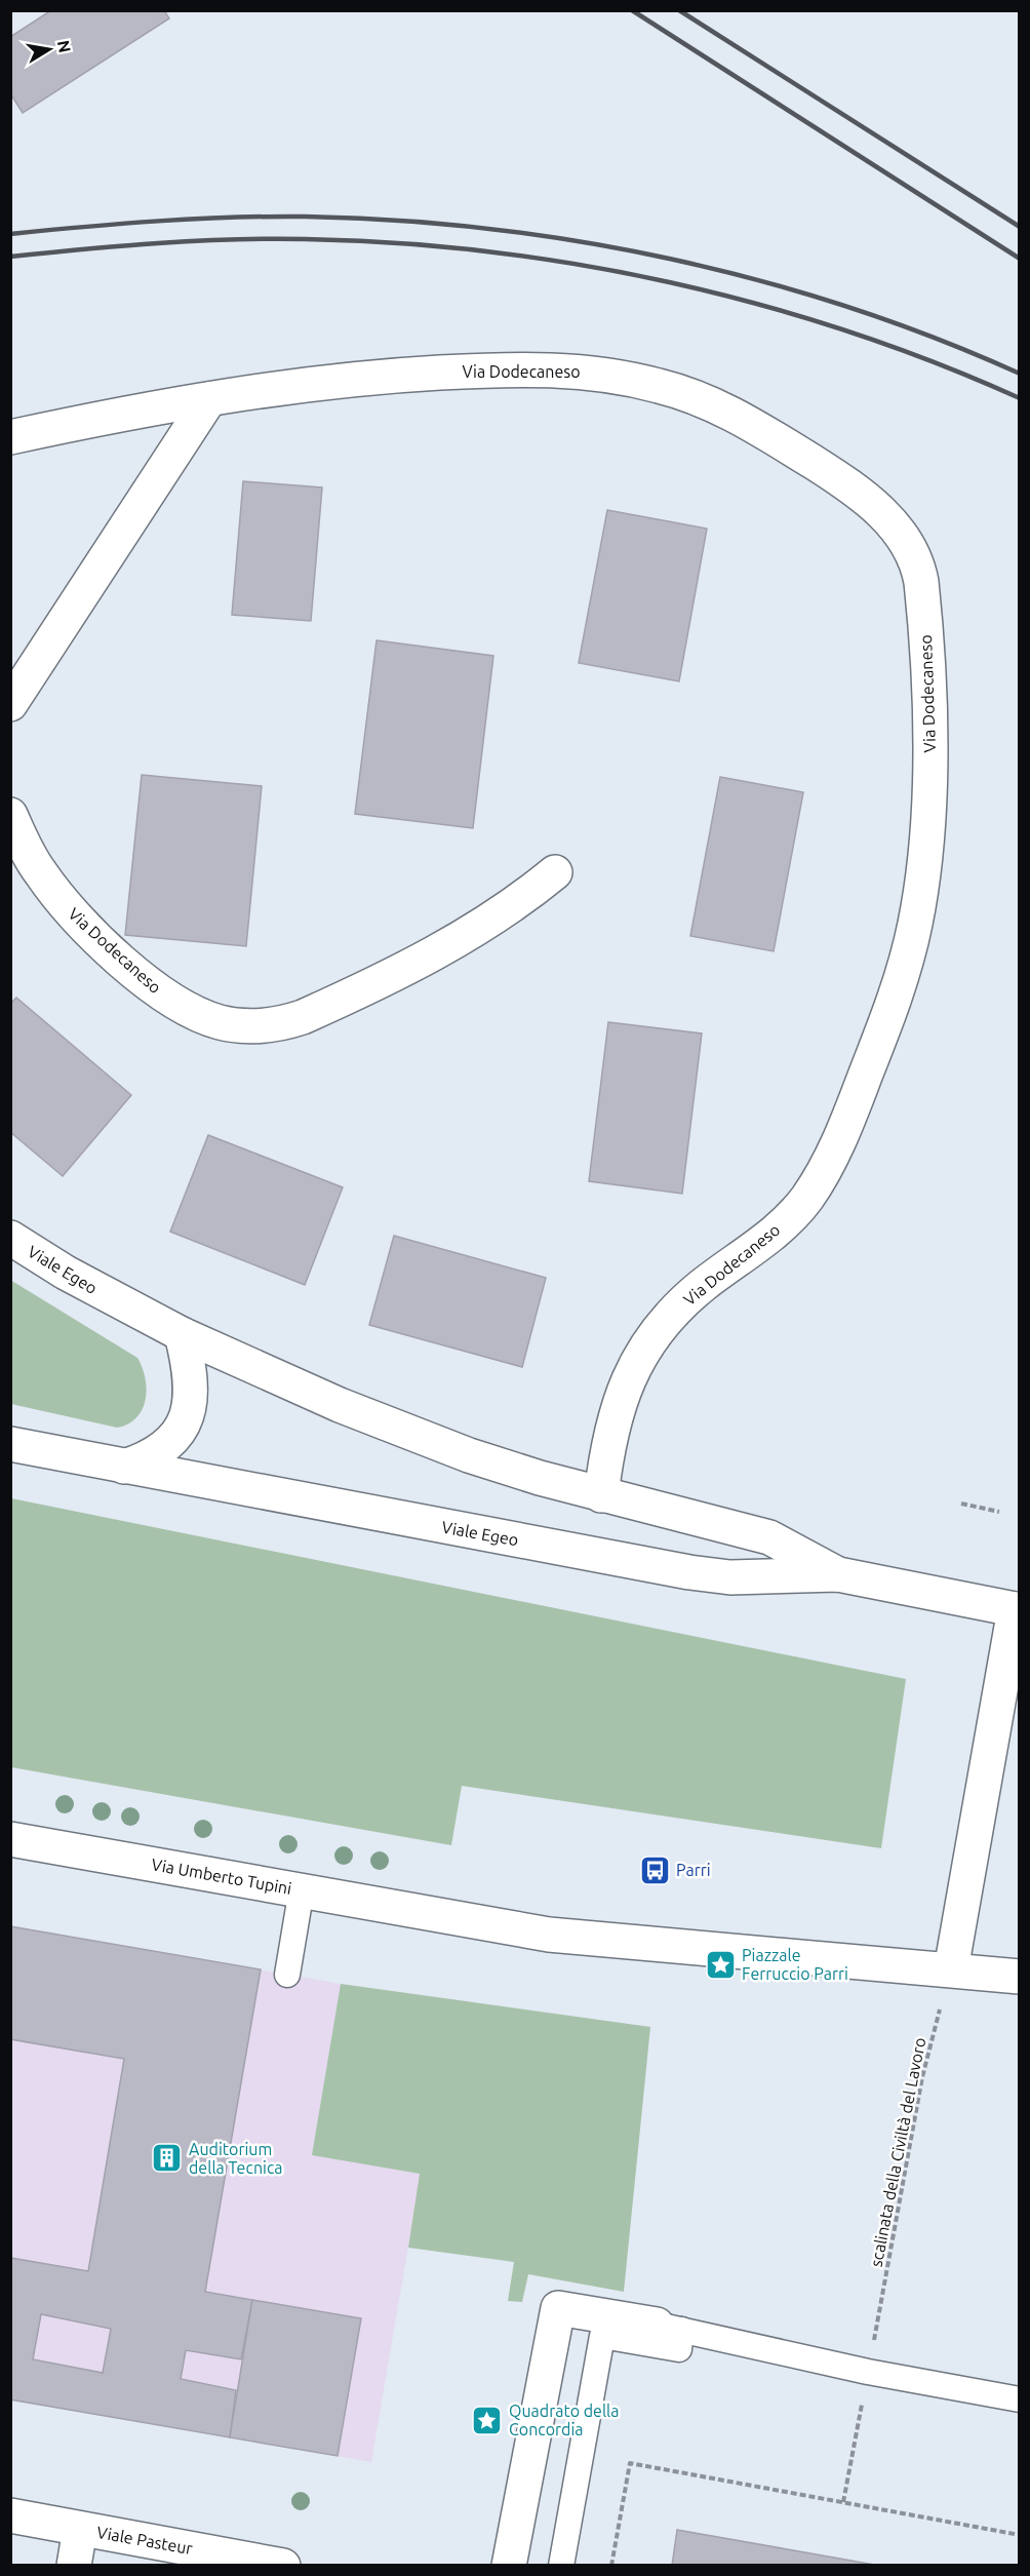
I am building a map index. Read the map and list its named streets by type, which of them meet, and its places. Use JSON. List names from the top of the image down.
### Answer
{
  "streets": {
    "street": [
      "Via Dodecaneso",
      "Viale Egeo",
      "Via Umberto Tupini",
      "Viale Pasteur"
    ],
    "path": ["scalinata della Civiltà del Lavoro"]
  },
  "crossings": [
    ["Via Dodecaneso", "Viale Egeo"],
    ["Via Umberto Tupini", "scalinata della Civiltà del Lavoro"]
  ],
  "places": {
    "bus stop": ["Parri"],
    "place": ["Piazzale Ferruccio Parri", "Quadrato della Concordia"],
    "building": ["Auditorium della Tecnica"]
  },
  "north": "right"
}
